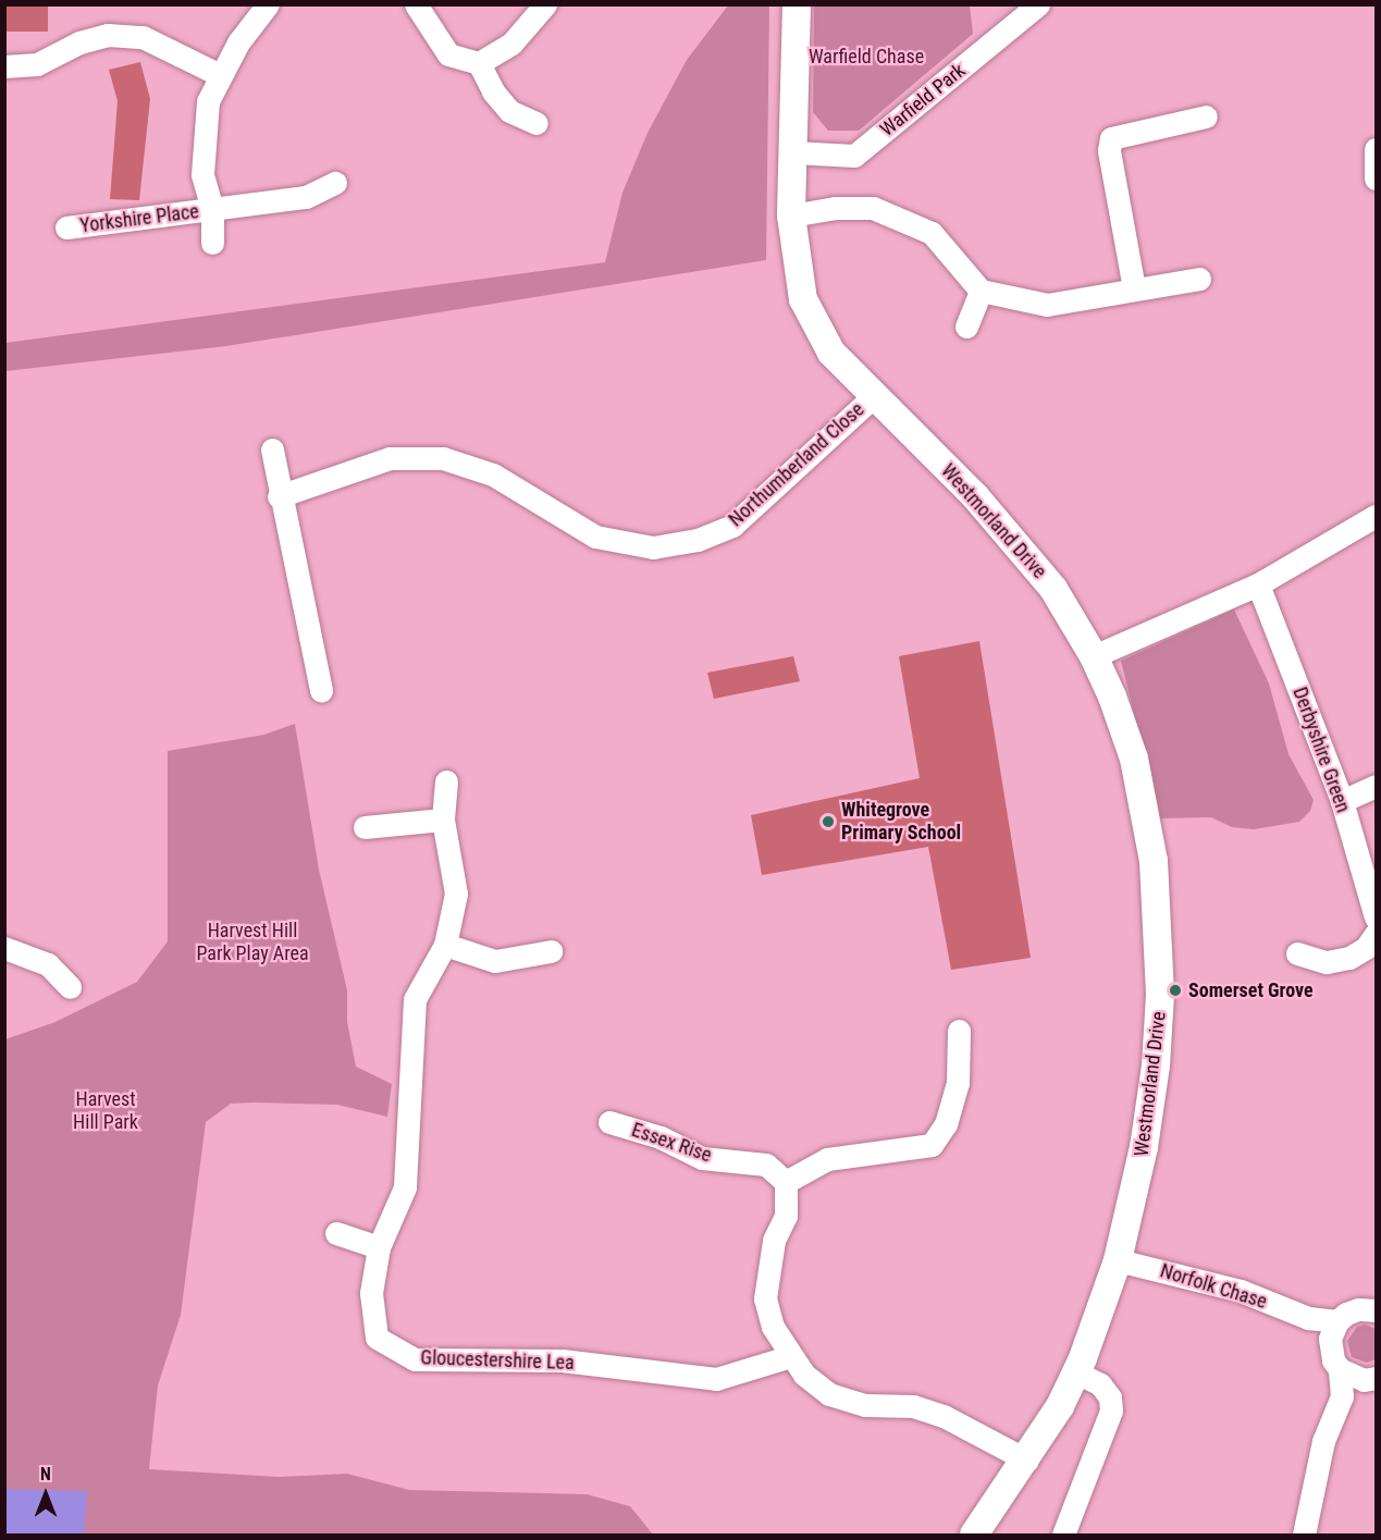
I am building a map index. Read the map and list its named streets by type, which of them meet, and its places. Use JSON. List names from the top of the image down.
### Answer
{
  "streets": {
    "street": [
      "Warfield Park",
      "Yorkshire Place",
      "Northumberland Close",
      "Westmorland Drive",
      "Derbyshire Green",
      "Essex Rise",
      "Norfolk Chase",
      "Gloucestershire Lea"
    ]
  },
  "crossings": [
    ["Warfield Park", "Westmorland Drive"],
    ["Northumberland Close", "Westmorland Drive"],
    ["Westmorland Drive", "Norfolk Chase"]
  ],
  "parks": ["Warfield Chase", "Harvest Hill Park Play Area", "Harvest Hill Park"],
  "places": ["Whitegrove Primary School", "Somerset Grove"],
  "north": "top"
}
